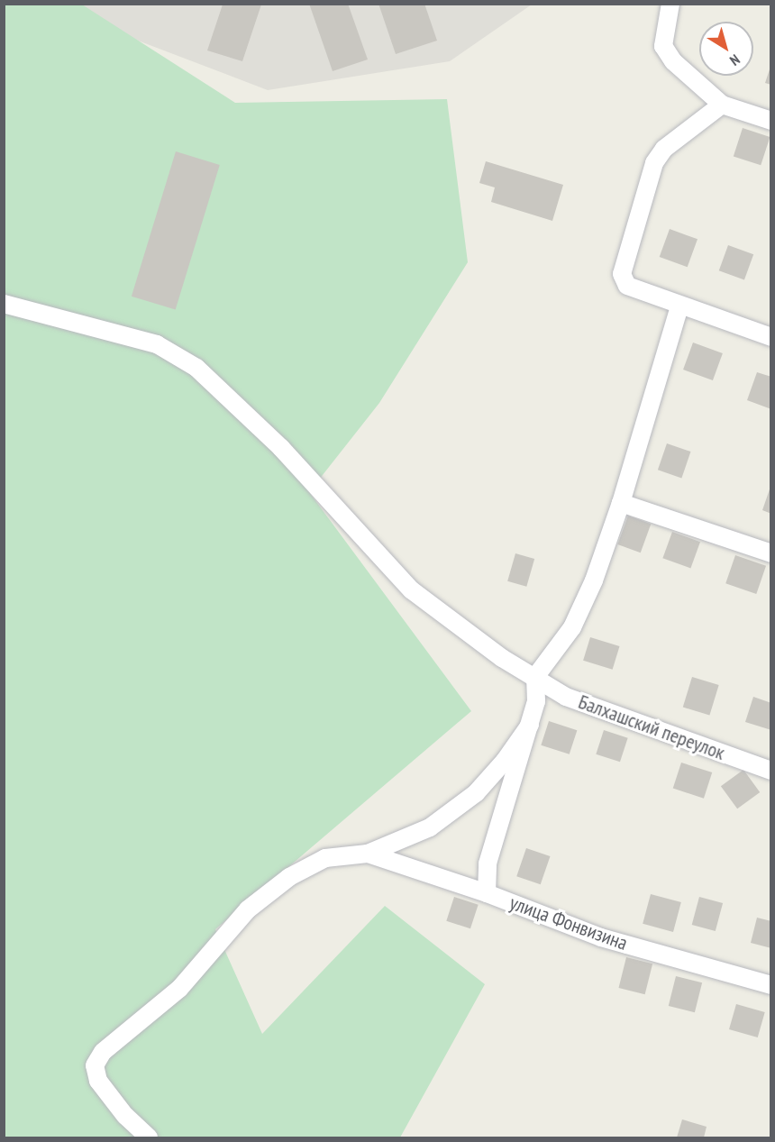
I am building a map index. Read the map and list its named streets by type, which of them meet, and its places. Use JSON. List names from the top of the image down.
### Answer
{
  "streets": {
    "street": ["Балхашский переулок", "улица Фонвизина"]
  },
  "north": "bottom right"
}
